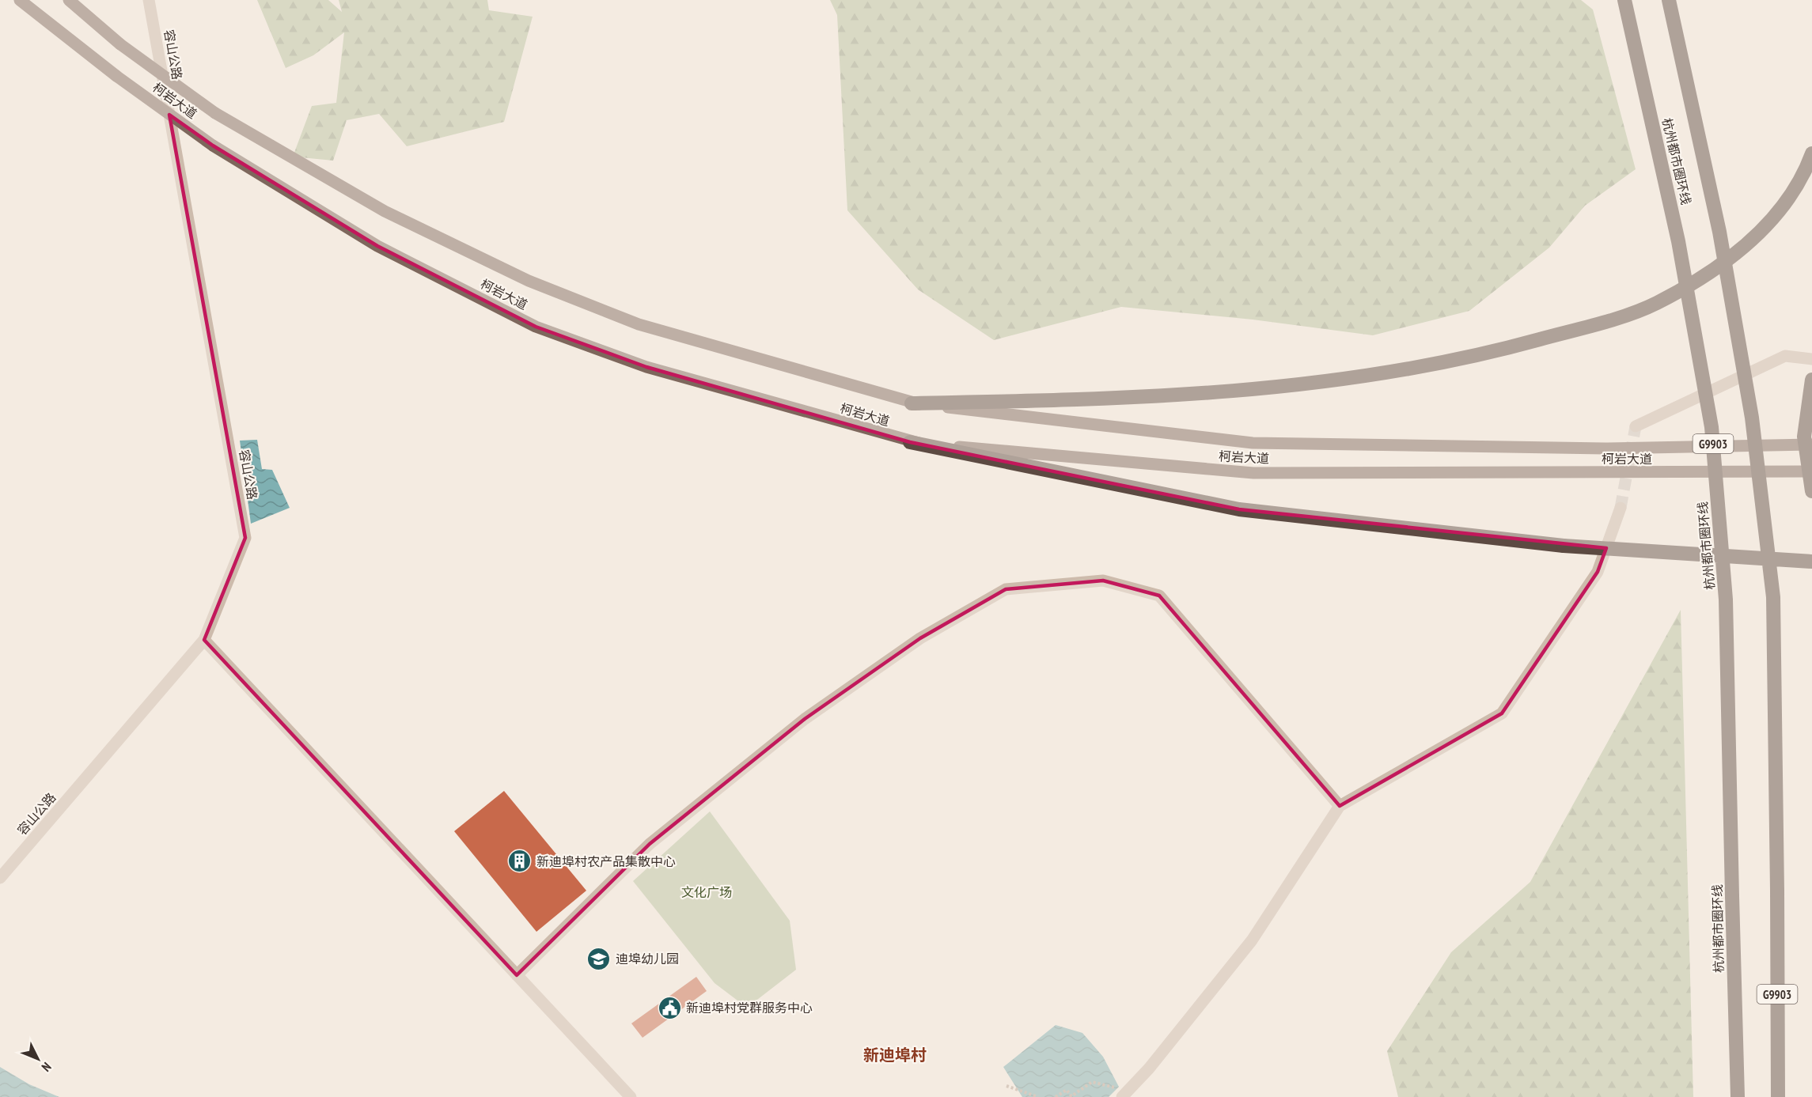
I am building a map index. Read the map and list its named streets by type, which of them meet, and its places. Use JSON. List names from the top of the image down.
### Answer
{
  "streets": {
    "highway": ["杭州都市圈环线", "G9903"],
    "main road": ["柯岩大道"],
    "street": ["容山公路"]
  },
  "districts": ["新迪埠村"],
  "parks": ["文化广场"],
  "places": {
    "building": ["新迪埠村农产品集散中心"],
    "school or university": ["迪埠幼儿园"],
    "public building": ["新迪埠村党群服务中心"]
  },
  "north": "bottom right"
}
